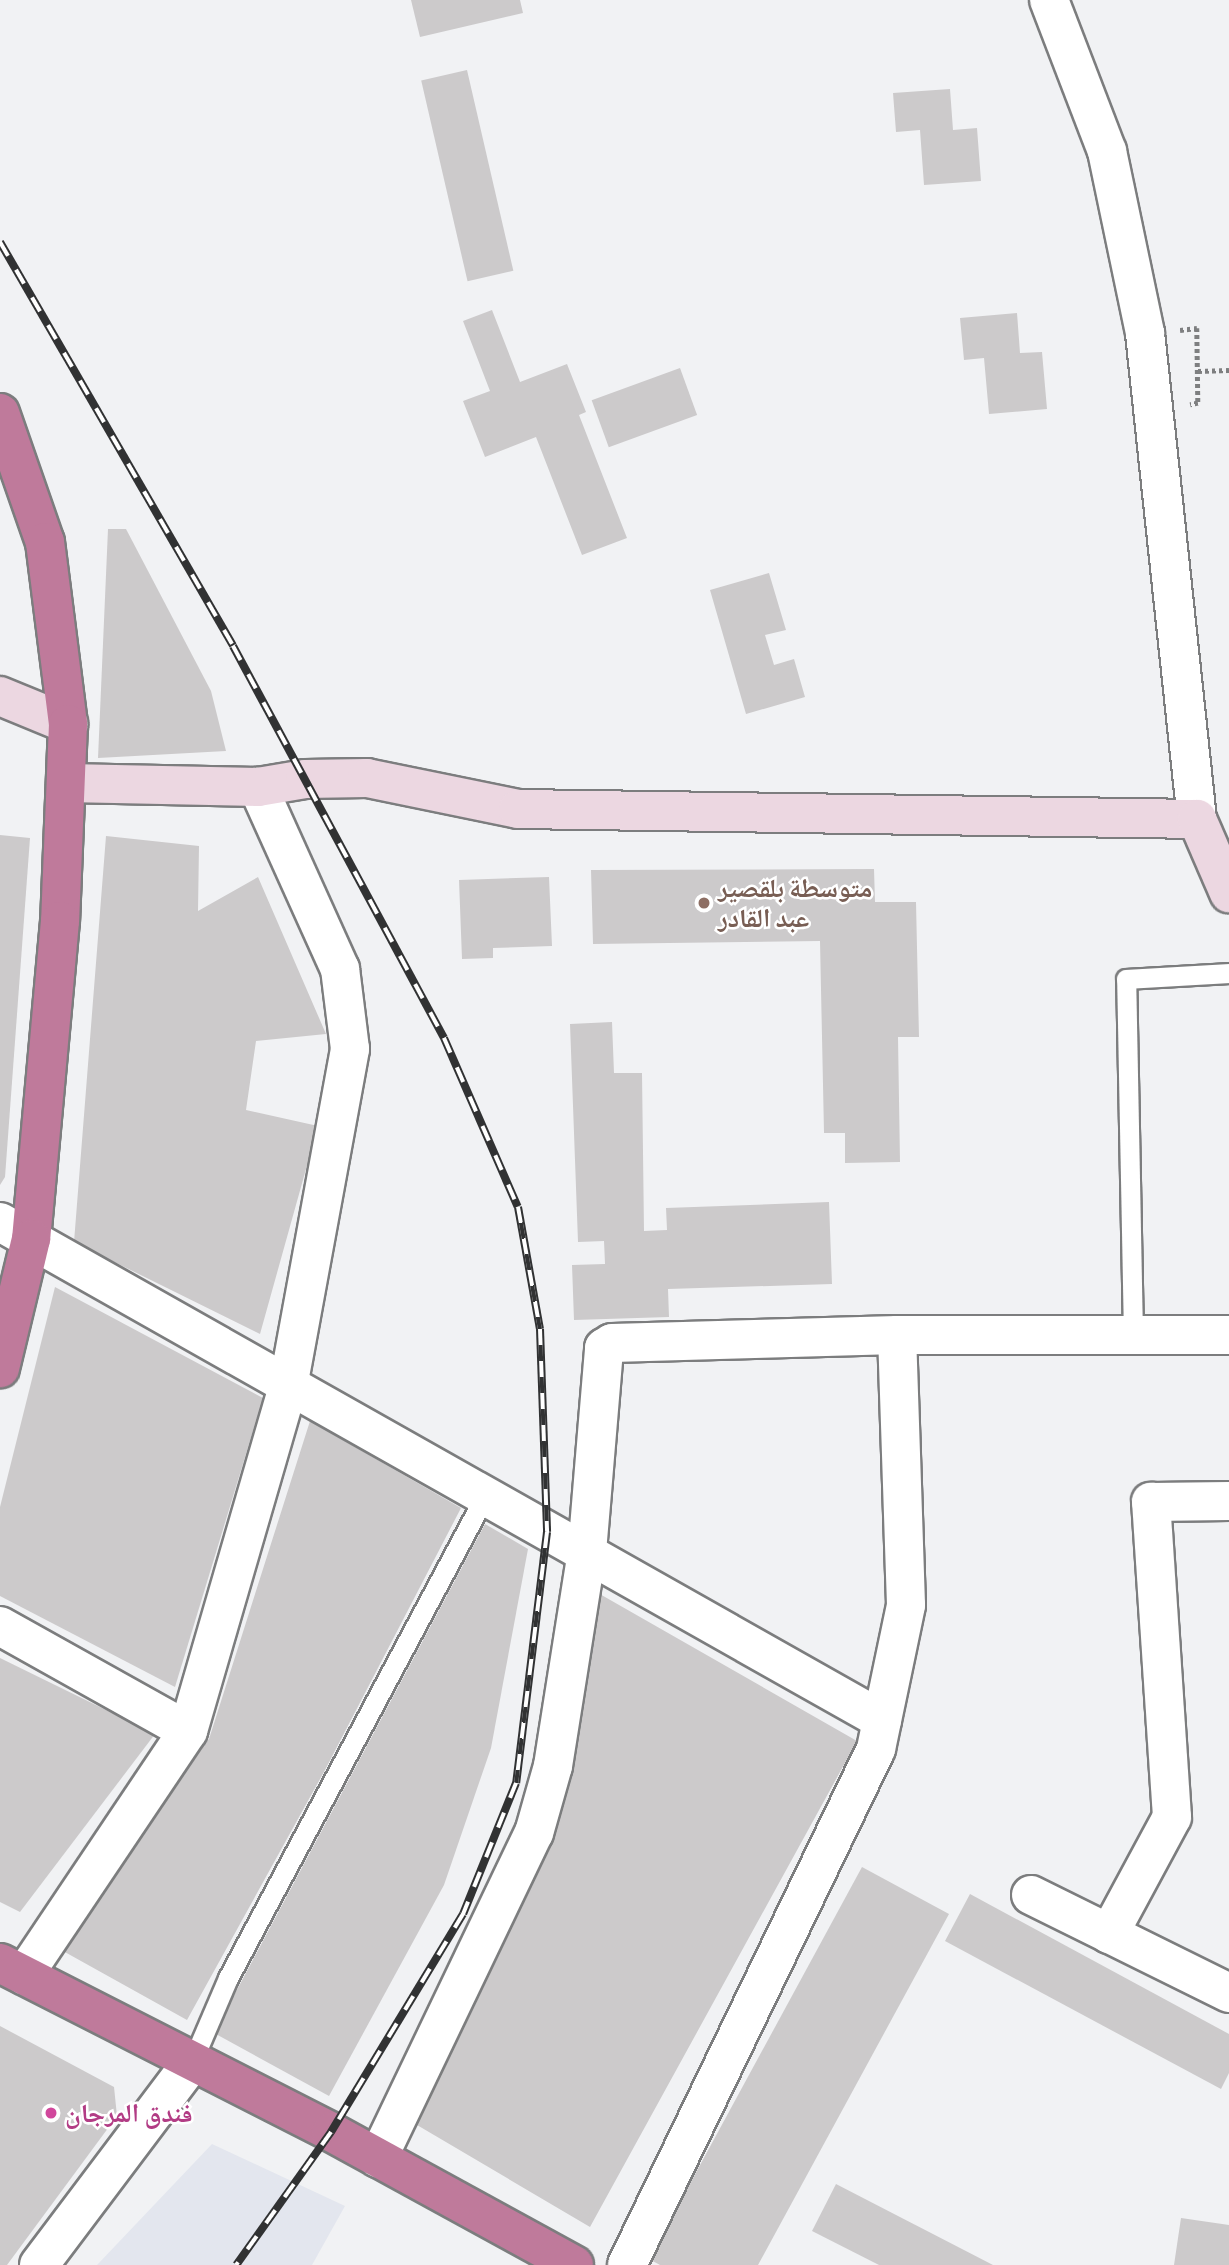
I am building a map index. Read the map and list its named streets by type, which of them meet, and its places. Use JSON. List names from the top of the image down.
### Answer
{
  "places": ["متوسطة بلقصير عبد القادر", "فندق المرجان"]
}
